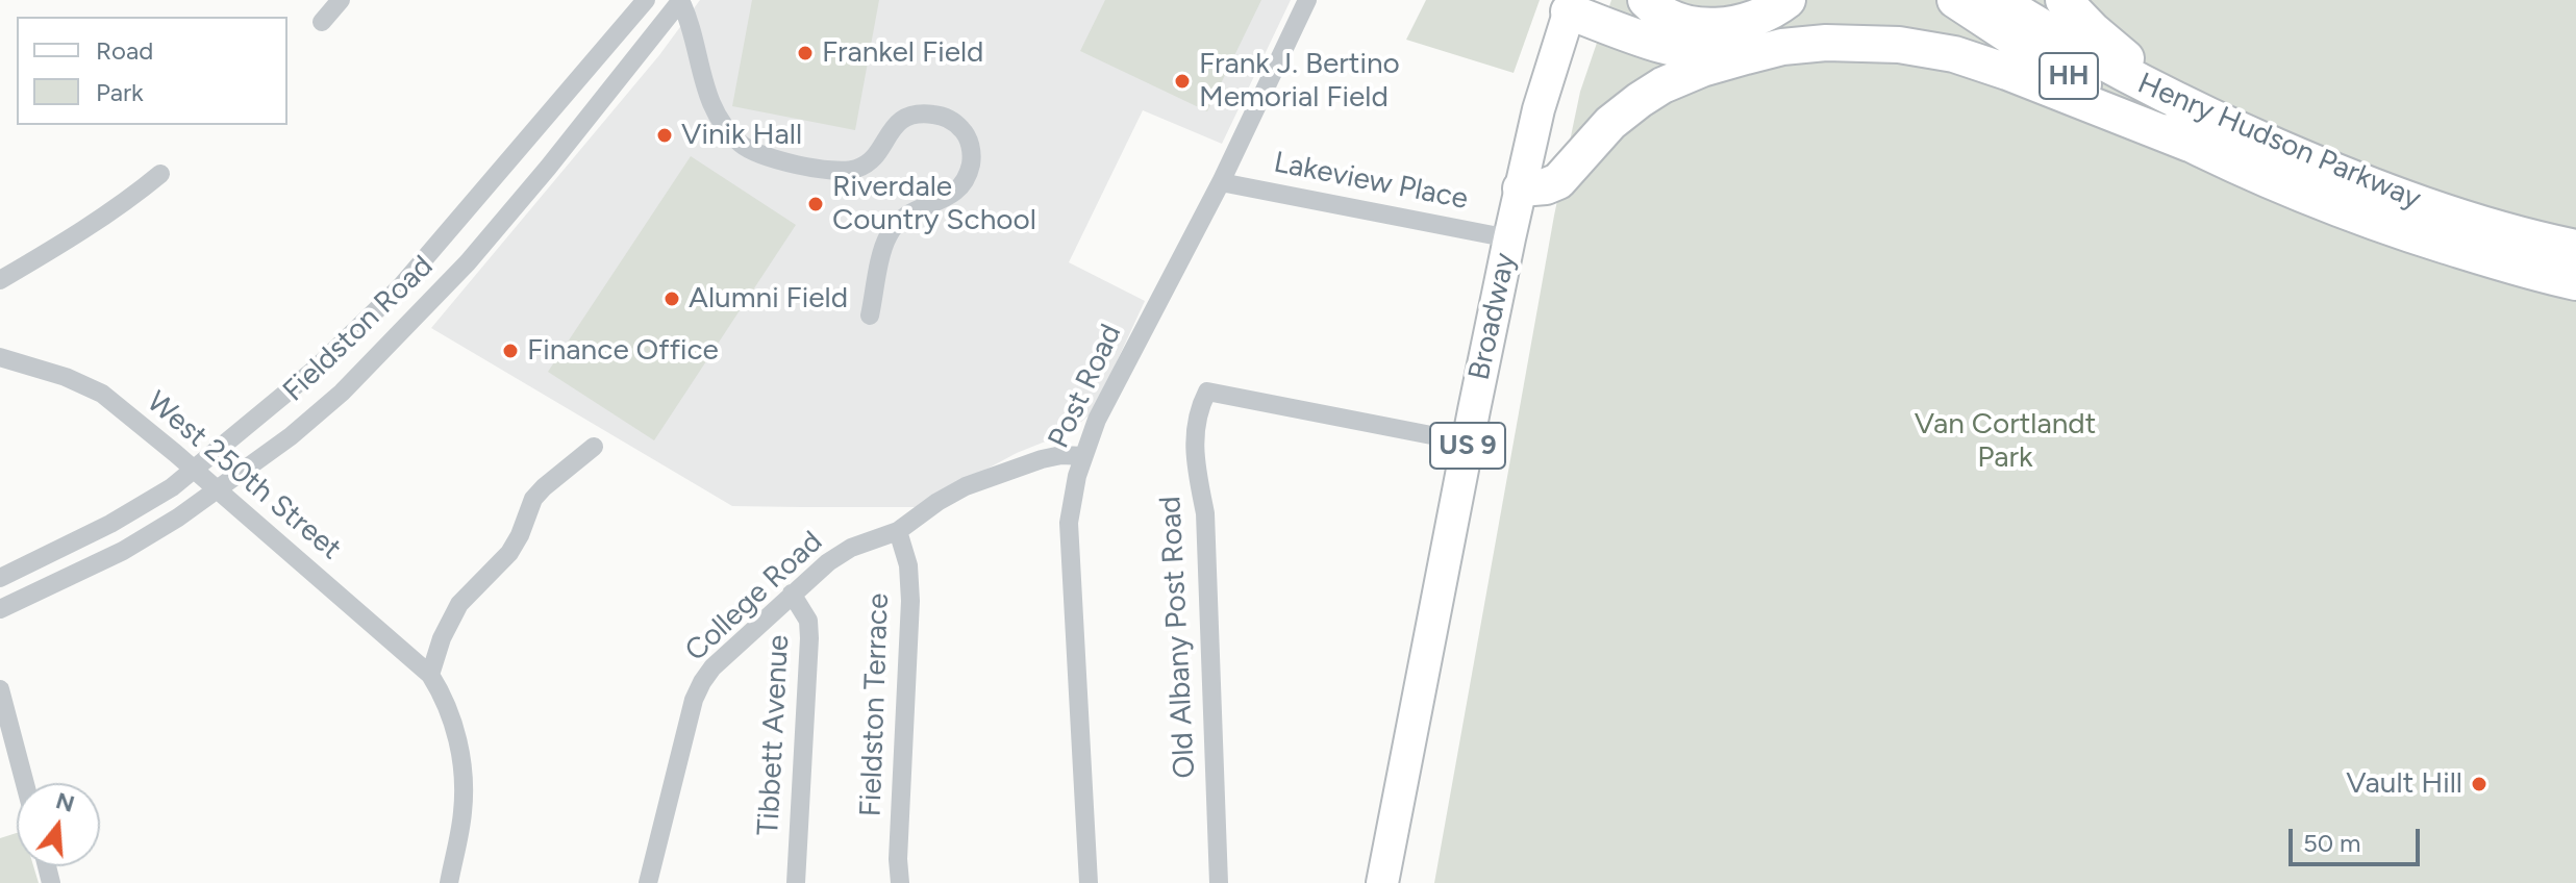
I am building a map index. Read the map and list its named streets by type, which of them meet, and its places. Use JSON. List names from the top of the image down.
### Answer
{
  "streets": {
    "highway": ["HH", "Henry Hudson Parkway"],
    "main road": ["Broadway", "US 9"],
    "street": [
      "Lakeview Place",
      "Fieldston Road",
      "Post Road",
      "West 250th Street",
      "College Road",
      "Old Albany Post Road",
      "Fieldston Terrace",
      "Tibbett Avenue"
    ]
  },
  "crossings": [
    ["Lakeview Place", "Broadway"],
    ["Lakeview Place", "Post Road"],
    ["Broadway", "Old Albany Post Road"],
    ["Fieldston Road", "West 250th Street"],
    ["Post Road", "College Road"],
    ["College Road", "Fieldston Terrace"],
    ["College Road", "Tibbett Avenue"]
  ],
  "parks": ["Van Cortlandt Park"],
  "places": [
    "Frankel Field",
    "Frank J. Bertino Memorial Field",
    "Vinik Hall",
    "Riverdale Country School",
    "Alumni Field",
    "Finance Office",
    "Vault Hill"
  ],
  "legend": ["Road", "Park"],
  "scale_bar": "50 m",
  "north": "top"
}
